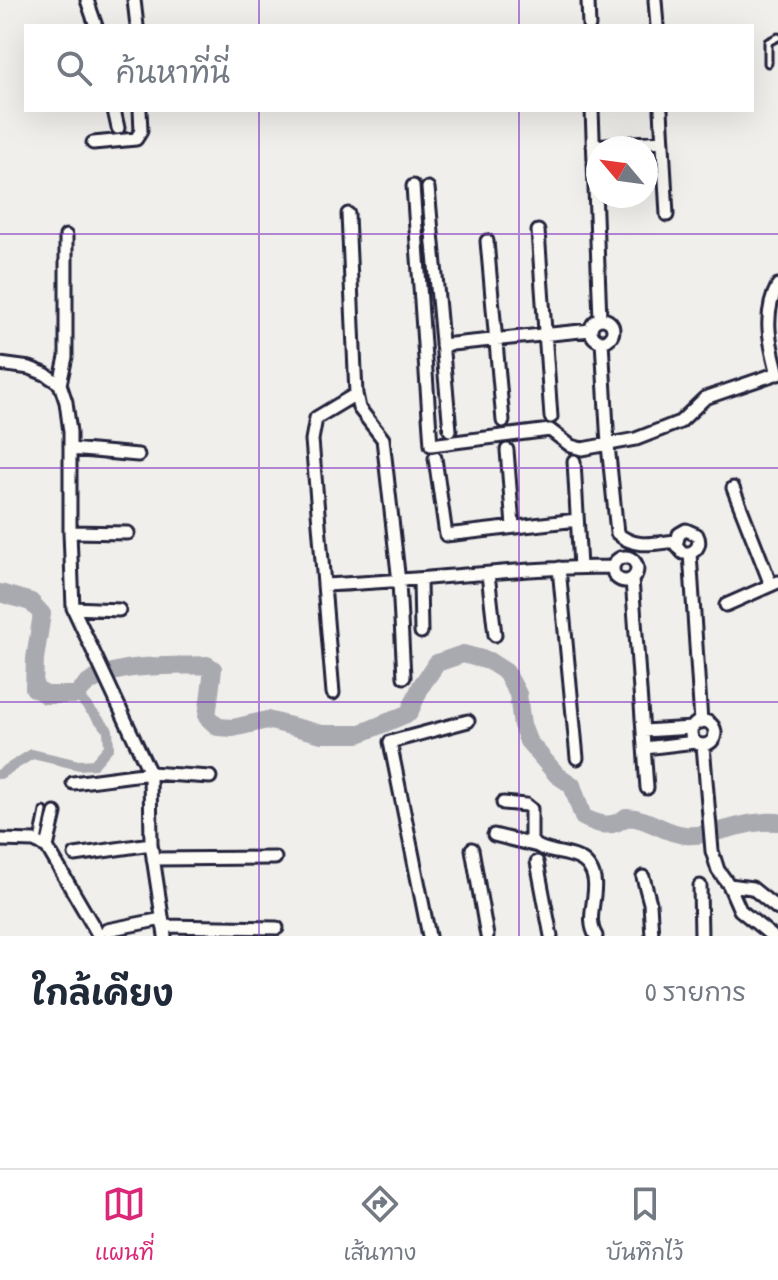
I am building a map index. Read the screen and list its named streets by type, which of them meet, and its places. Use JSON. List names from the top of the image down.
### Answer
{
  "north": "top left",
  "page": {
    "search": "ค้นหาที่นี่",
    "heading": ["ใกล้เคียง", "0 รายการ"],
    "nav": ["แผนที่", "เส้นทาง", "บันทึกไว้"]
  }
}
